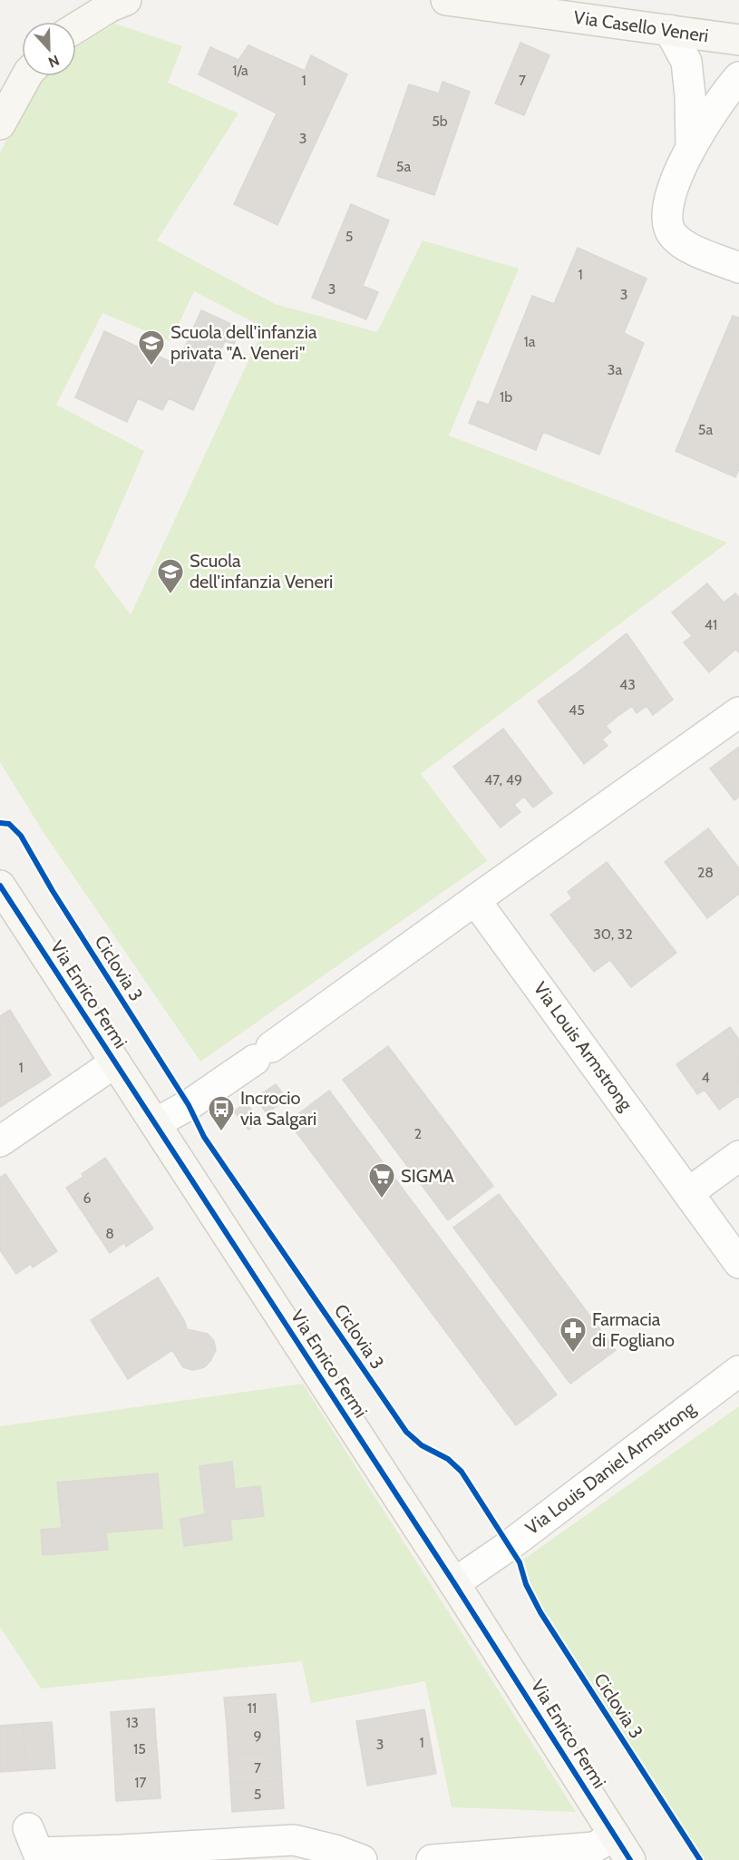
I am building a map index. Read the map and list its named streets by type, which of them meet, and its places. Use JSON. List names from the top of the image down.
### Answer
{
  "streets": {
    "street": [
      "Via Casello Veneri",
      "Via Enrico Fermi",
      "Via Louis Armstrong",
      "Via Louis Daniel Armstrong"
    ],
    "cycle path": ["Ciclovia 3"]
  },
  "crossings": [
    ["Via Enrico Fermi", "Via Louis Daniel Armstrong"]
  ],
  "places": {
    "school or university": ["Scuola dell'infanzia privata \"A. Veneri\"", "Scuola dell'infanzia Veneri"],
    "bus stop": ["Incrocio via Salgari"],
    "supermarket": ["SIGMA"],
    "pharmacy": ["Farmacia di Fogliano"]
  },
  "house_numbers": [
    "1/a",
    "1",
    "7",
    "5b",
    "3",
    "5a",
    "5",
    "1",
    "3",
    "3",
    "1a",
    "3a",
    "1b",
    "5a",
    "41",
    "43",
    "45",
    "47, 49",
    "28",
    "30, 32",
    "1",
    "4",
    "2",
    "6",
    "8",
    "11",
    "13",
    "9",
    "1",
    "3",
    "15",
    "7",
    "17",
    "5"
  ],
  "north": "bottom"
}
